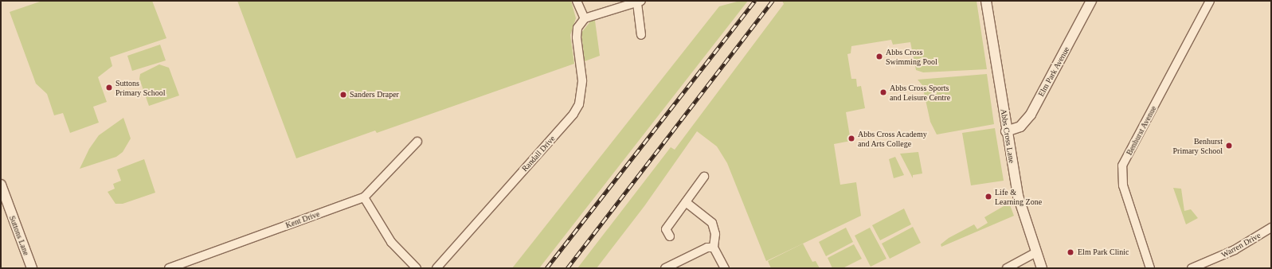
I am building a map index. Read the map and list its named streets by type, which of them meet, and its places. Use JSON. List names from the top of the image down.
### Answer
{
  "streets": {
    "street": [
      "Elm Park Avenue",
      "Benhurst Avenue",
      "Abbs Cross Lane",
      "Randall Drive",
      "Kent Drive",
      "Suttons Lane",
      "Warren Drive"
    ]
  },
  "crossings": [
    ["Elm Park Avenue", "Abbs Cross Lane"]
  ],
  "places": [
    "Abbs Cross Swimming Pool",
    "Suttons Primary School",
    "Abbs Cross Sports and Leisure Centre",
    "Sanders Draper",
    "Abbs Cross Academy and Arts College",
    "Benhurst Primary School",
    "Life & Learning Zone",
    "Elm Park Clinic"
  ]
}
